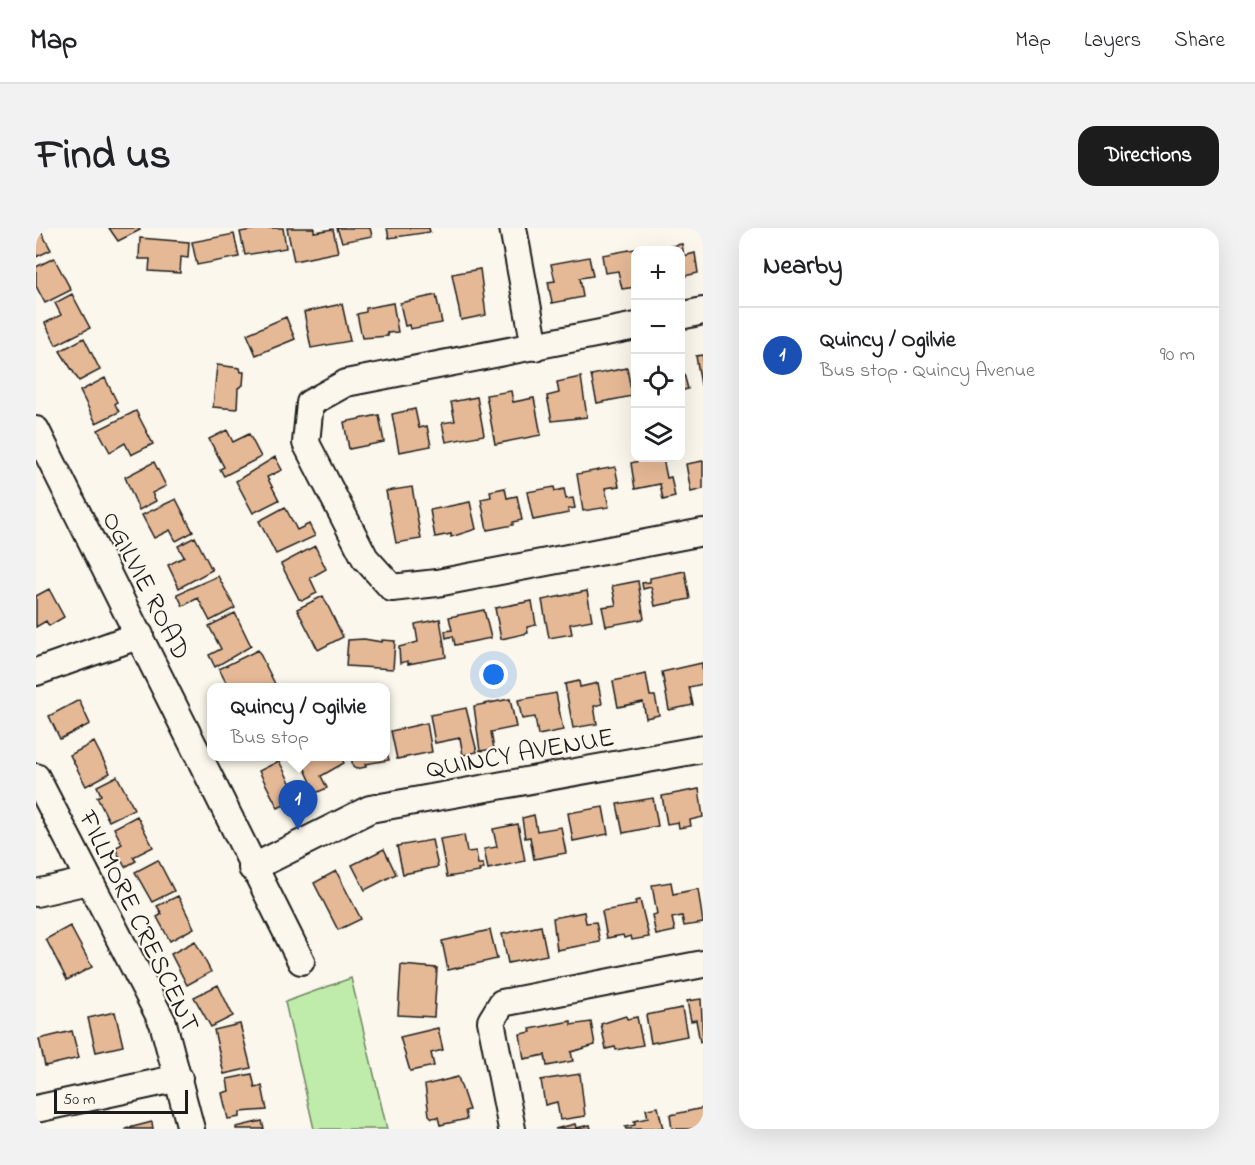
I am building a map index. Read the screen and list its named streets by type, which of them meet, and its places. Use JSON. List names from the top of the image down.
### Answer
{
  "streets": {
    "street": ["OGILVIE ROAD", "QUINCY AVENUE", "FILLMORE CRESCENT"]
  },
  "crossings": [
    ["OGILVIE ROAD", "QUINCY AVENUE"]
  ],
  "scale_bar": "50 m",
  "page": {
    "header": "Map",
    "nav": ["Map", "Layers", "Share"],
    "title": "Find us",
    "buttons": "Directions",
    "heading": "Nearby",
    "map_buttons": ["+", "−"],
    "list": [
      {
        "mark": "1",
        "name": "Quincy / Ogilvie",
        "note": "Bus stop · Quincy Avenue",
        "value": "90 m"
      }
    ],
    "popup": ["Quincy / Ogilvie", "Bus stop"],
    "pins": "1",
    "scale": "50 m"
  }
}
